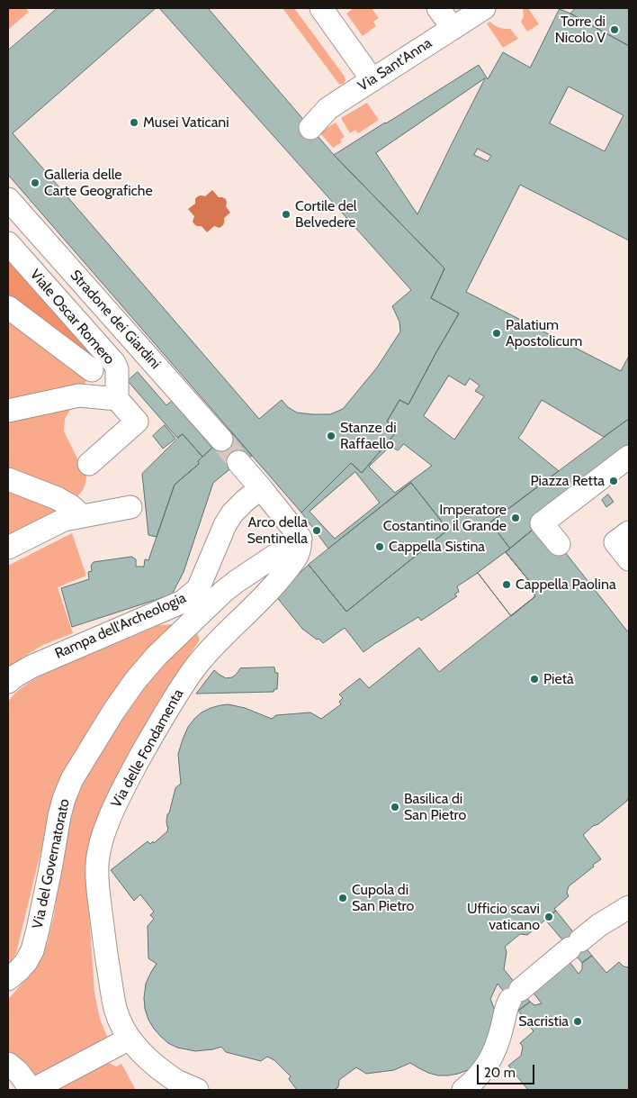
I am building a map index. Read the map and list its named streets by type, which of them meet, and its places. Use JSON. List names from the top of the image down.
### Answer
{
  "streets": {
    "street": [
      "Via Sant'Anna",
      "Viale Oscar Romero",
      "Stradone dei Giardini",
      "Rampa dell'Archeologia",
      "Via delle Fondamenta",
      "Via del Governatorato"
    ]
  },
  "crossings": [
    ["Via delle Fondamenta", "Via del Governatorato"]
  ],
  "places": [
    "Torre di Nicolo V",
    "Musei Vaticani",
    "Galleria delle Carte Geografiche",
    "Cortile del Belvedere",
    "Palatium Apostolicum",
    "Stanze di Raffaello",
    "Piazza Retta",
    "Imperatore Costantino il Grande",
    "Arco della Sentinella",
    "Cappella Sistina",
    "Cappella Paolina",
    "Pietà",
    "Basilica di San Pietro",
    "Cupola di San Pietro",
    "Ufficio scavi vaticano",
    "Sacristia"
  ],
  "scale_bar": "20 m"
}
